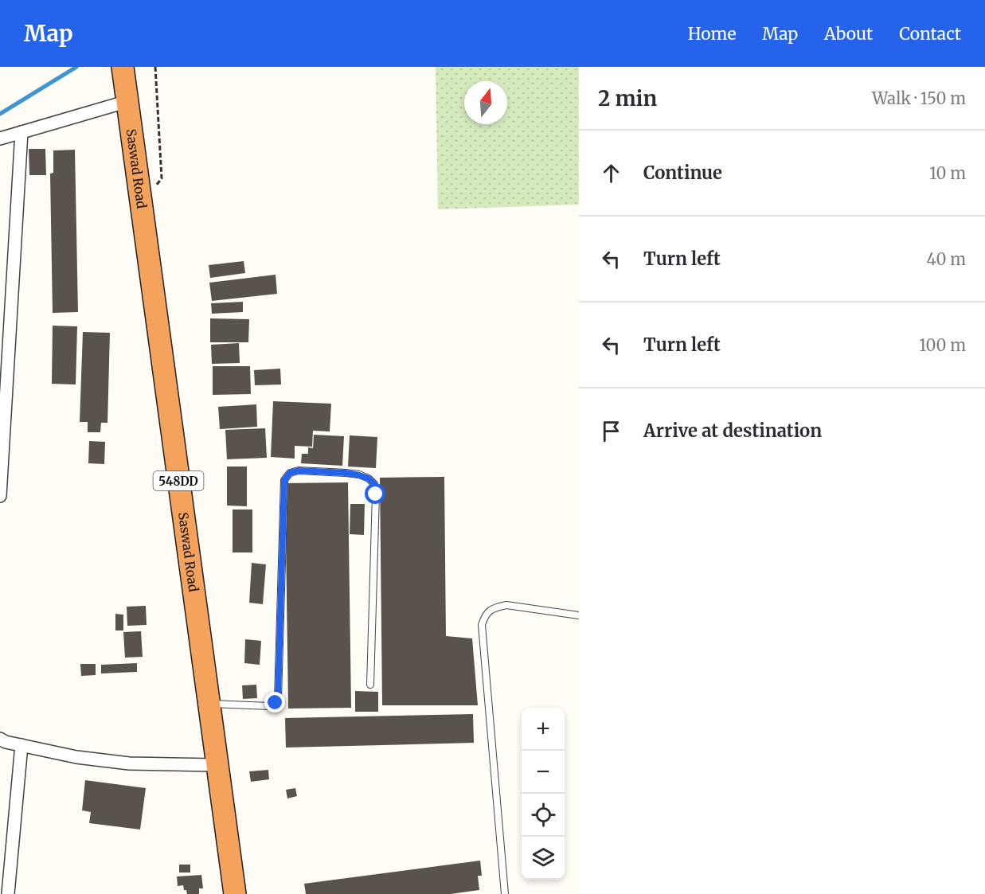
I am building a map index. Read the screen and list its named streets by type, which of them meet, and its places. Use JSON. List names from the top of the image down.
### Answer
{
  "streets": {
    "highway": ["Saswad Road", "548DD"]
  },
  "north": "top",
  "page": {
    "header": "Map",
    "nav": [
      "Home",
      "Map",
      "About",
      "Contact"
    ],
    "heading": ["2 min", "Walk · 150 m"],
    "list": [
      ["Continue", "10 m"],
      ["Turn left", "40 m"],
      ["Turn left", "100 m"],
      "Arrive at destination"
    ],
    "map_buttons": ["+", "−"]
  }
}
